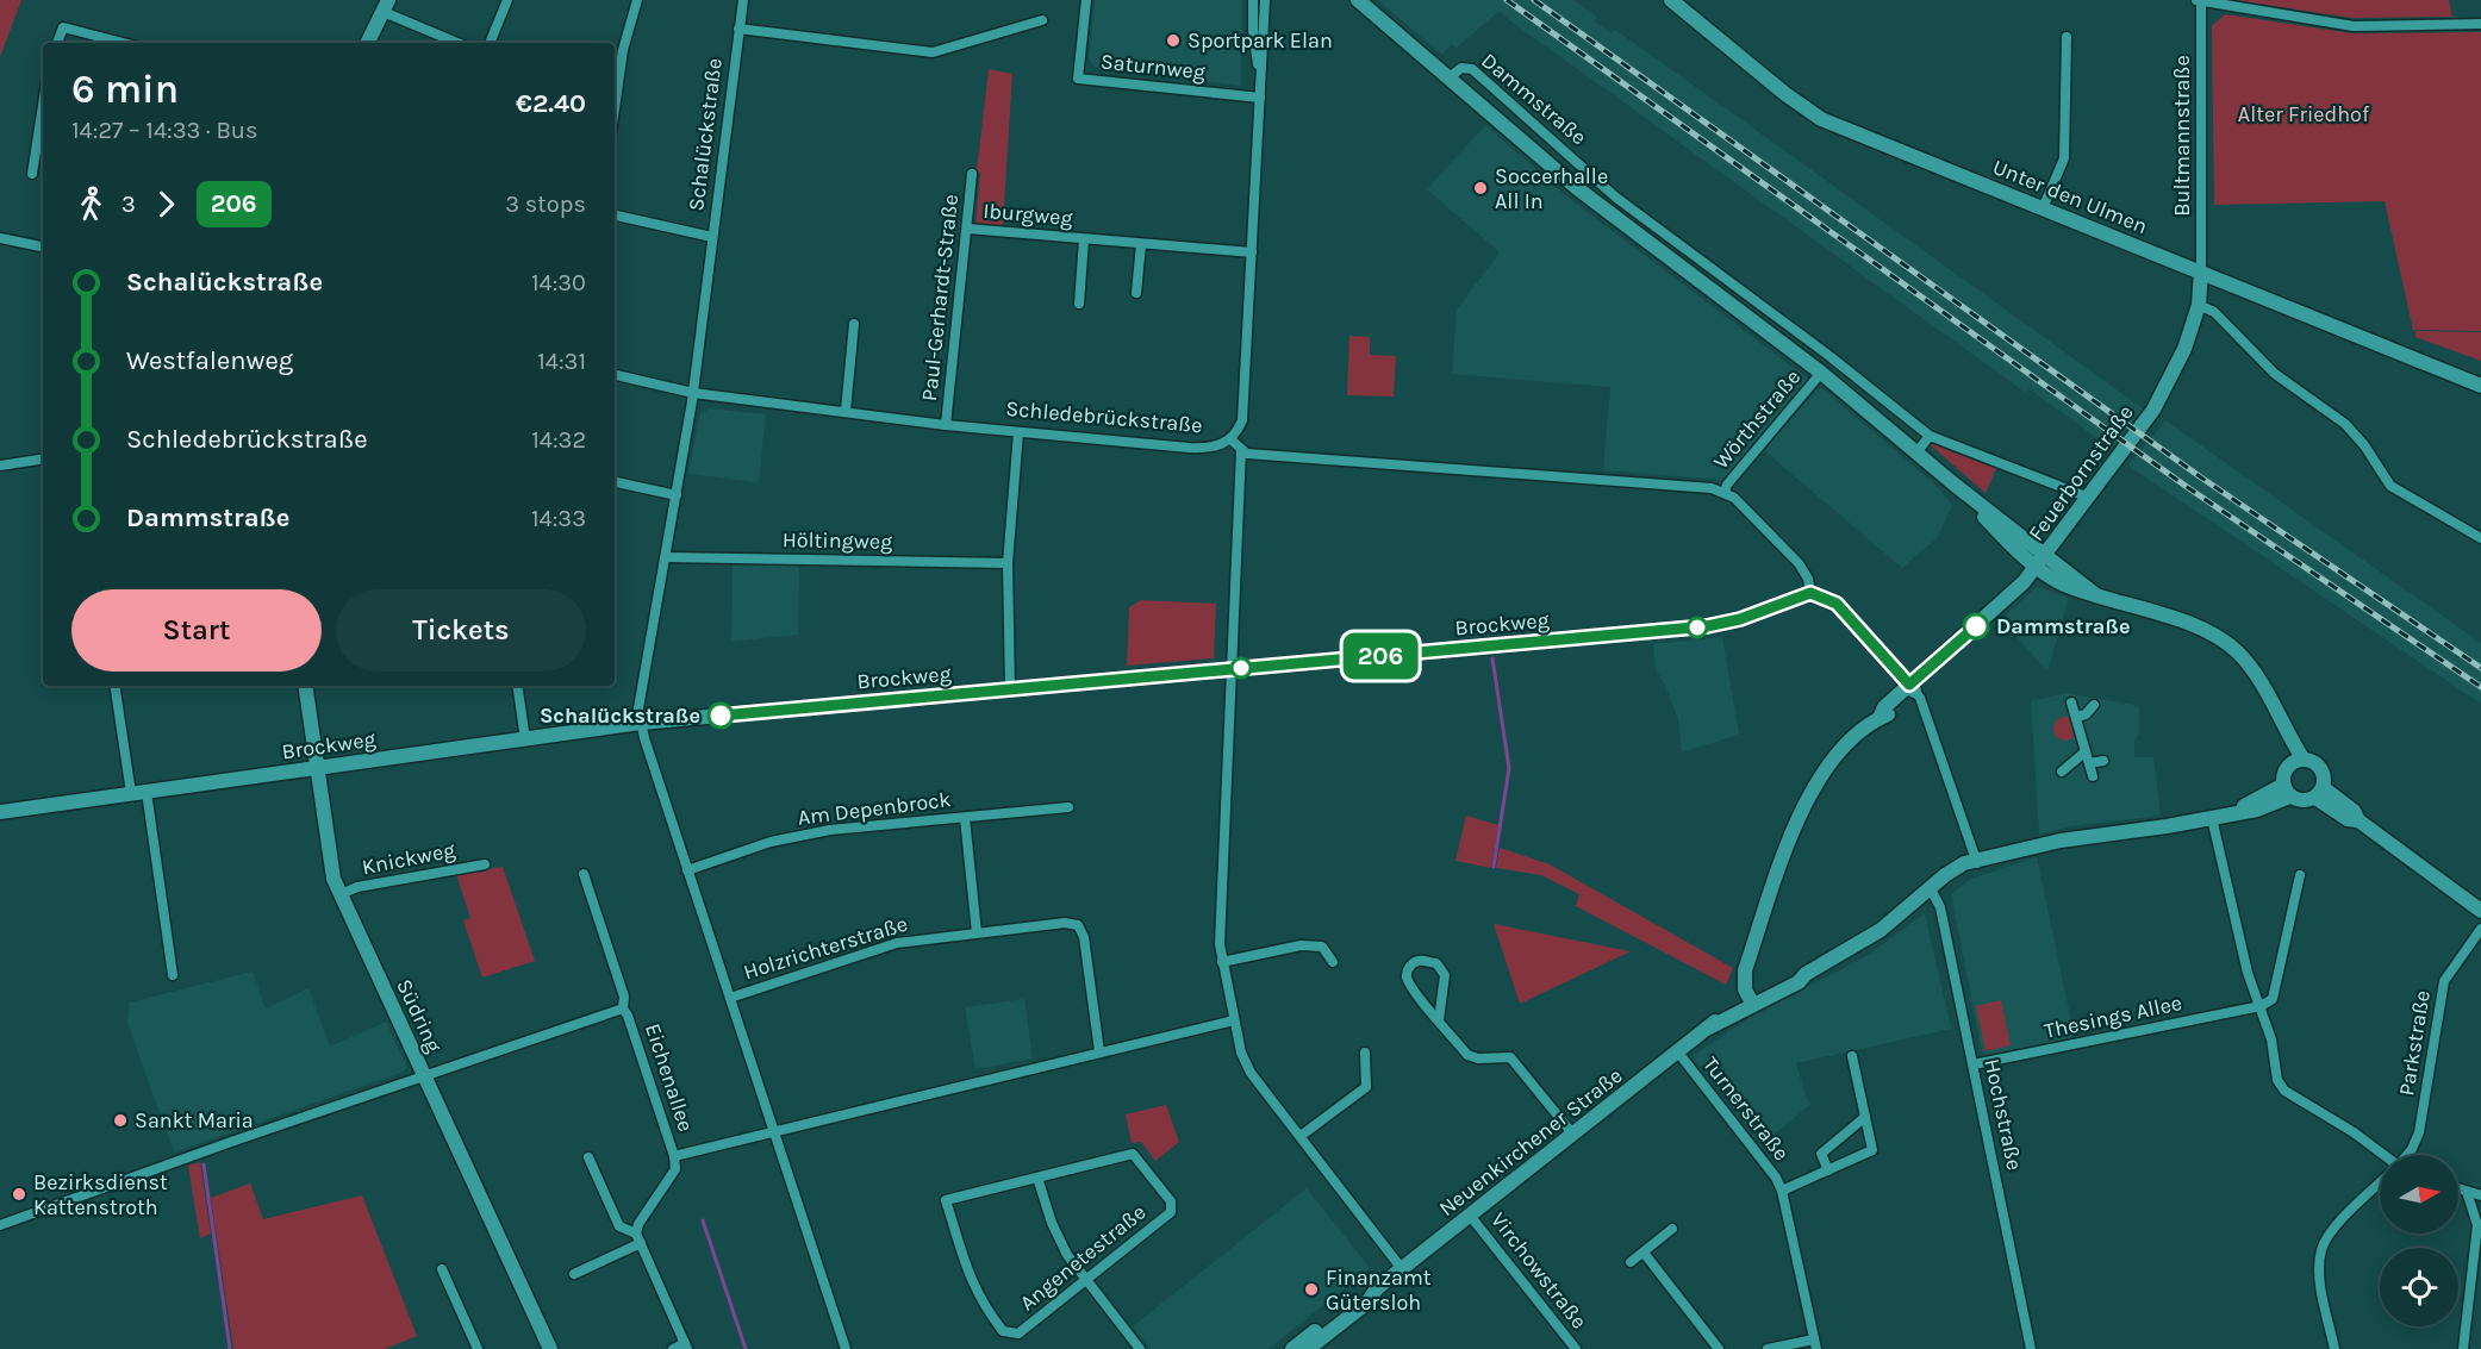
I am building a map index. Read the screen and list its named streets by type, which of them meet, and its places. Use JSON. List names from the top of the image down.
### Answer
{
  "streets": {
    "street": [
      "Saturnweg",
      "Dammstraße",
      "Schalückstraße",
      "Bultmannstraße",
      "Unter den Ulmen",
      "Iburgweg",
      "Paul-Gerhardt-Straße",
      "Schledebrückstraße",
      "Wörthstraße",
      "Feuerbornstraße",
      "Höltingweg",
      "Brockweg",
      "Am Depenbrock",
      "Knickweg",
      "Holzrichterstraße",
      "Südring",
      "Thesings Allee",
      "Parkstraße",
      "Eichenallee",
      "Turnerstraße",
      "Hochstraße",
      "Neuenkirchener Straße",
      "Angenetestraße",
      "Virchowstraße"
    ]
  },
  "crossings": [
    ["Dammstraße", "Wörthstraße"],
    ["Dammstraße", "Feuerbornstraße"],
    ["Dammstraße", "Neuenkirchener Straße"],
    ["Schalückstraße", "Schledebrückstraße"],
    ["Schalückstraße", "Höltingweg"],
    ["Schalückstraße", "Brockweg"],
    ["Schalückstraße", "Am Depenbrock"],
    ["Schalückstraße", "Holzrichterstraße"],
    ["Schalückstraße", "Eichenallee"],
    ["Bultmannstraße", "Unter den Ulmen"],
    ["Bultmannstraße", "Feuerbornstraße"],
    ["Unter den Ulmen", "Feuerbornstraße"],
    ["Iburgweg", "Paul-Gerhardt-Straße"],
    ["Paul-Gerhardt-Straße", "Schledebrückstraße"],
    ["Feuerbornstraße", "Neuenkirchener Straße"],
    ["Brockweg", "Südring"],
    ["Knickweg", "Südring"],
    ["Holzrichterstraße", "Eichenallee"],
    ["Südring", "Eichenallee"],
    ["Thesings Allee", "Hochstraße"],
    ["Turnerstraße", "Neuenkirchener Straße"],
    ["Hochstraße", "Neuenkirchener Straße"],
    ["Neuenkirchener Straße", "Virchowstraße"]
  ],
  "parks": ["Alter Friedhof"],
  "places": [
    "Sportpark Elan",
    "Soccerhalle All In",
    "Dammstraße",
    "Schalückstraße",
    "Sankt Maria",
    "Bezirksdienst Kattenstroth",
    "Finanzamt Gütersloh"
  ],
  "lines": ["bus line 206"],
  "north": "right",
  "page": {
    "on_map": "206",
    "heading": ["6 min", "14:27 – 14:33 · Bus", "€2.40"],
    "legs": ["3", "206", "3 stops"],
    "list": [
      {
        "name": "Schalückstraße",
        "value": "14:30"
      },
      {
        "name": "Westfalenweg",
        "value": "14:31"
      },
      {
        "name": "Schledebrückstraße",
        "value": "14:32"
      },
      {
        "name": "Dammstraße",
        "value": "14:33"
      }
    ],
    "buttons": ["Start", "Tickets"]
  }
}
